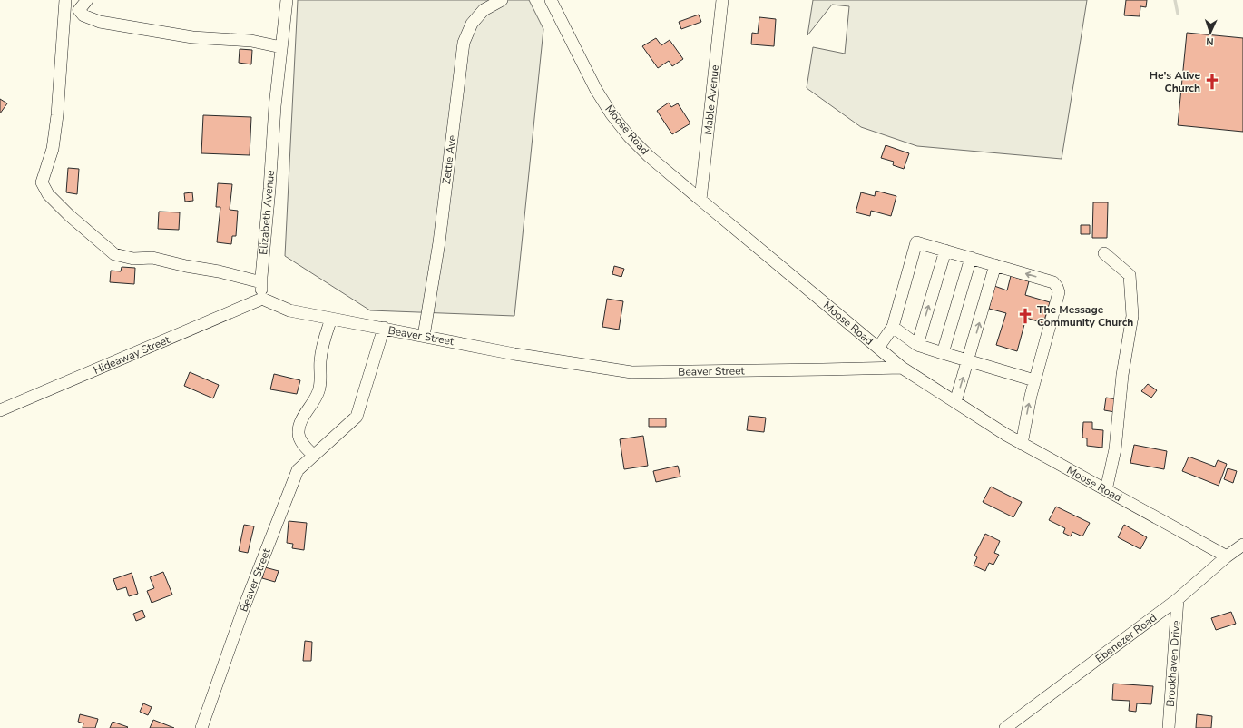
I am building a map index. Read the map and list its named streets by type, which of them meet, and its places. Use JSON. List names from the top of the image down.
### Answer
{
  "streets": {
    "street": [
      "Mable Avenue",
      "Moose Road",
      "Zettie Ave",
      "Elizabeth Avenue",
      "Beaver Street",
      "Hideaway Street",
      "Ebenezer Road",
      "Brookhaven Drive"
    ]
  },
  "crossings": [
    ["Mable Avenue", "Moose Road"],
    ["Moose Road", "Beaver Street"],
    ["Moose Road", "Ebenezer Road"],
    ["Zettie Ave", "Beaver Street"],
    ["Elizabeth Avenue", "Hideaway Street"],
    ["Ebenezer Road", "Brookhaven Drive"]
  ],
  "places": {
    "church": ["He's Alive Church", "The Message Community Church"]
  },
  "north": "bottom"
}
